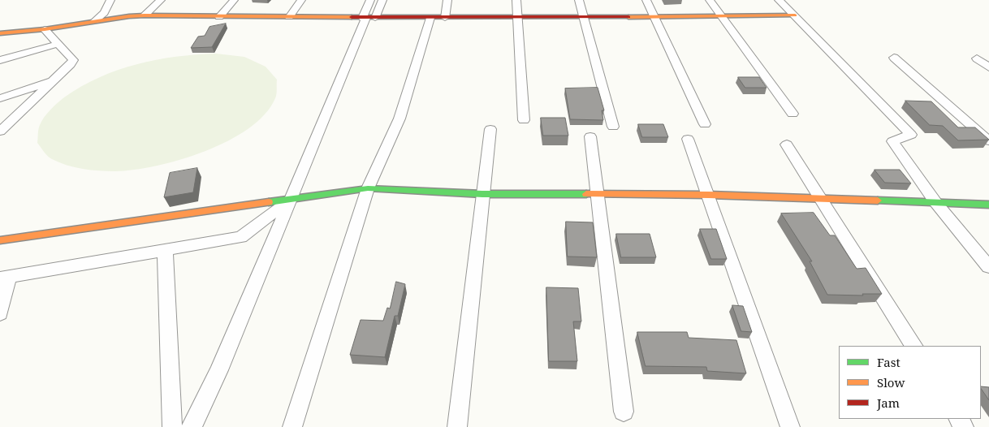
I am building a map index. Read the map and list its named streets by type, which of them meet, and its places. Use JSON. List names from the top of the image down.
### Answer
{
  "legend": ["Fast", "Slow", "Jam"]
}
